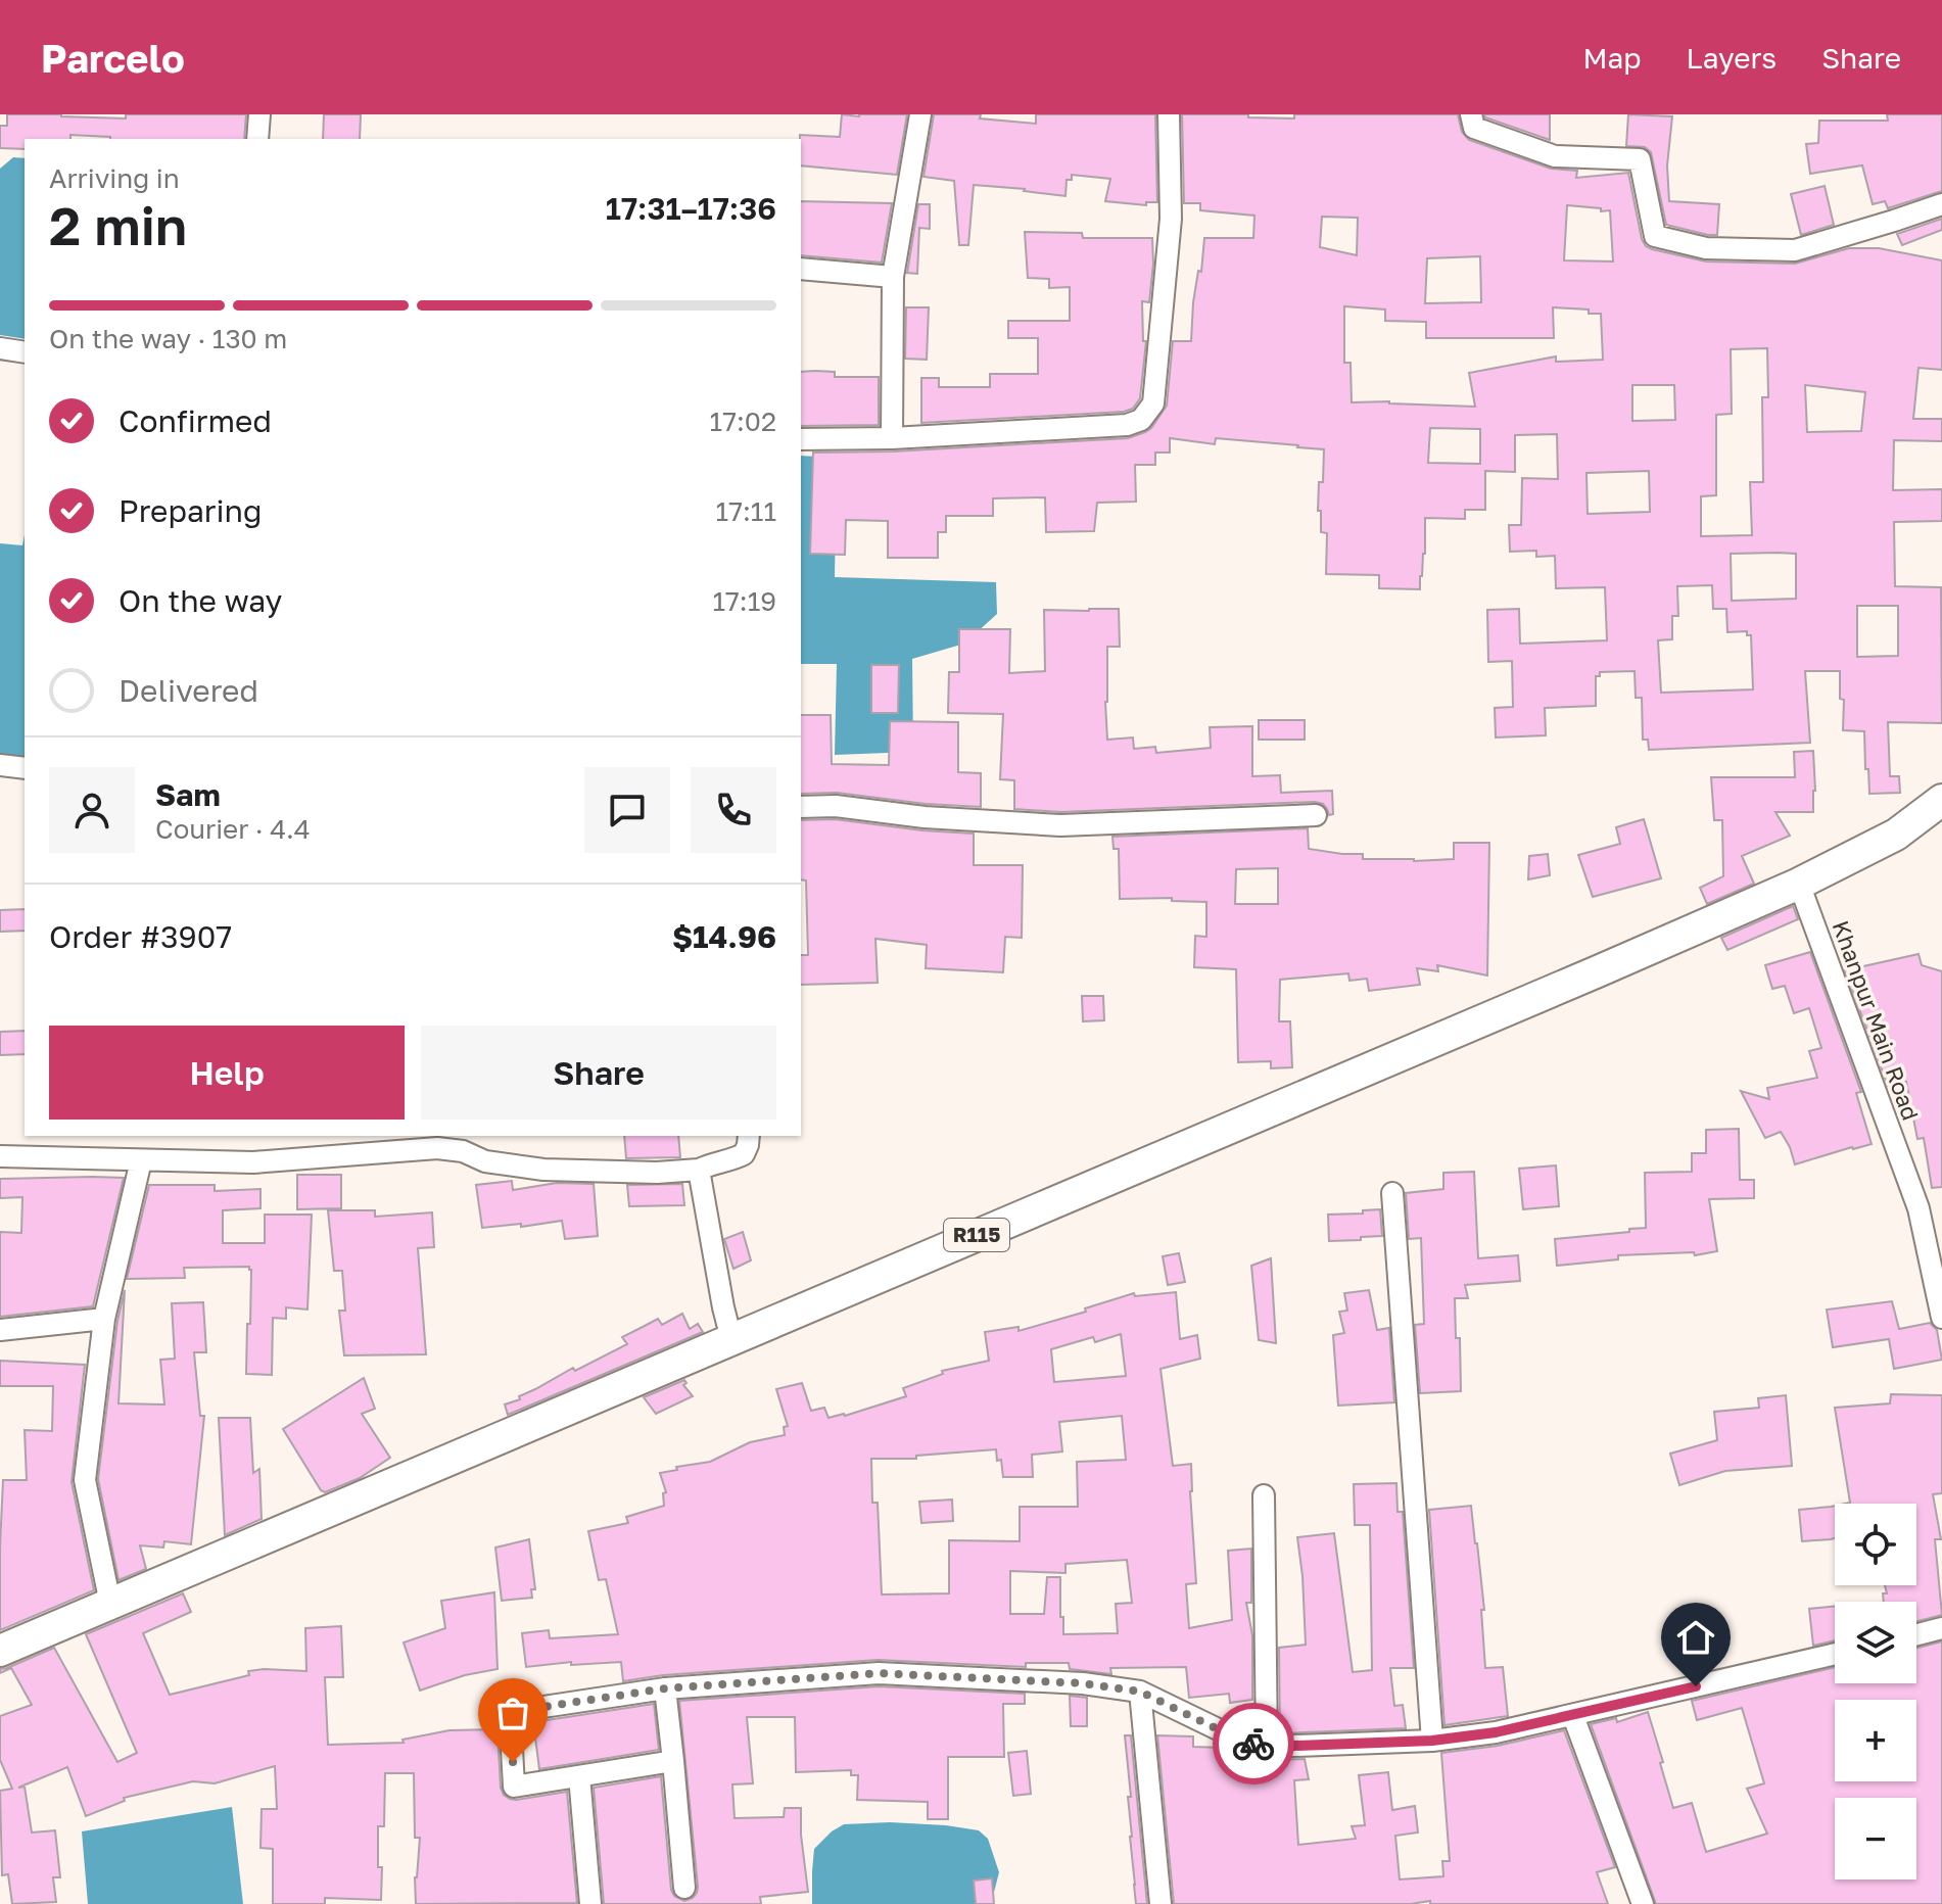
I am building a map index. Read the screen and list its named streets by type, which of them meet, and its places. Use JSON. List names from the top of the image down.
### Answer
{
  "streets": {
    "main road": ["R115"],
    "street": ["Khanpur Main Road"]
  },
  "crossings": [
    ["Khanpur Main Road", "R115"]
  ],
  "page": {
    "header": "Parcelo",
    "nav": ["Map", "Layers", "Share"],
    "heading": ["2 min", "Arriving in", "17:31–17:36"],
    "panel": [
      "Sam",
      "Courier · 4.4",
      "Order #3907",
      "$14.96"
    ],
    "bar": "On the way · 130 m",
    "list": [
      ["Confirmed", "17:02"],
      ["Preparing", "17:11"],
      ["On the way", "17:19"],
      "Delivered"
    ],
    "buttons": ["Help", "Share"],
    "map_buttons": ["+", "−"]
  }
}
